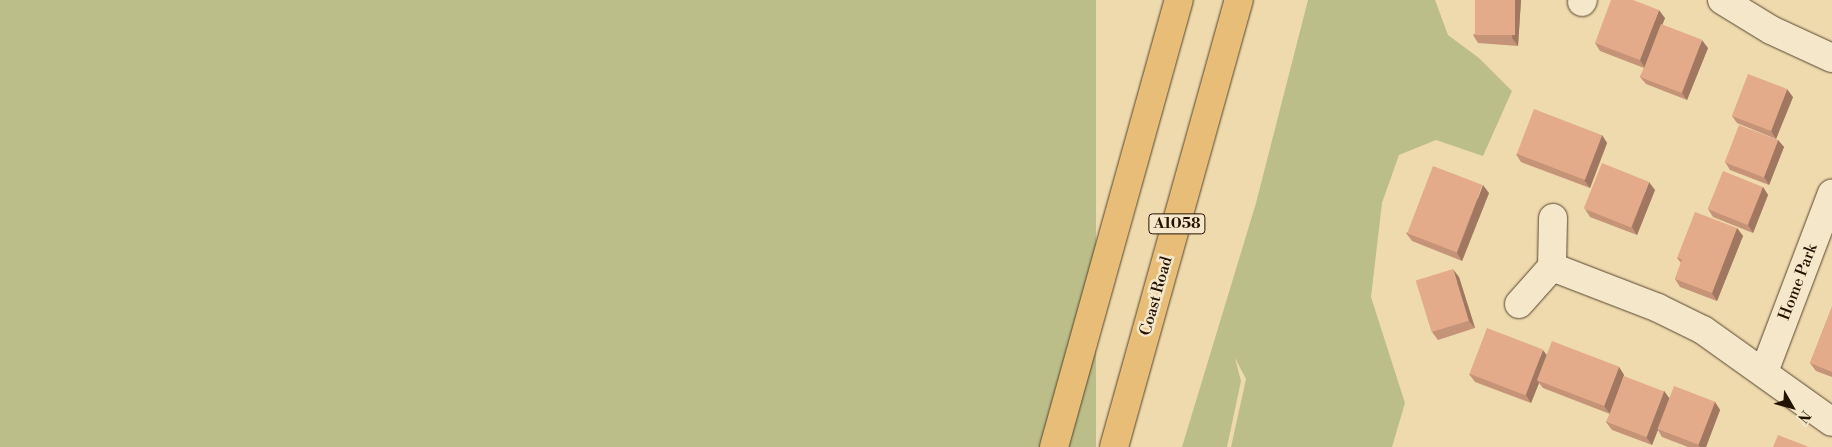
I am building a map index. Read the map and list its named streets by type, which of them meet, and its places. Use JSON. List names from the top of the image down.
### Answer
{
  "streets": {
    "highway": ["A1058", "Coast Road"],
    "street": ["Home Park"]
  },
  "north": "bottom right"
}
